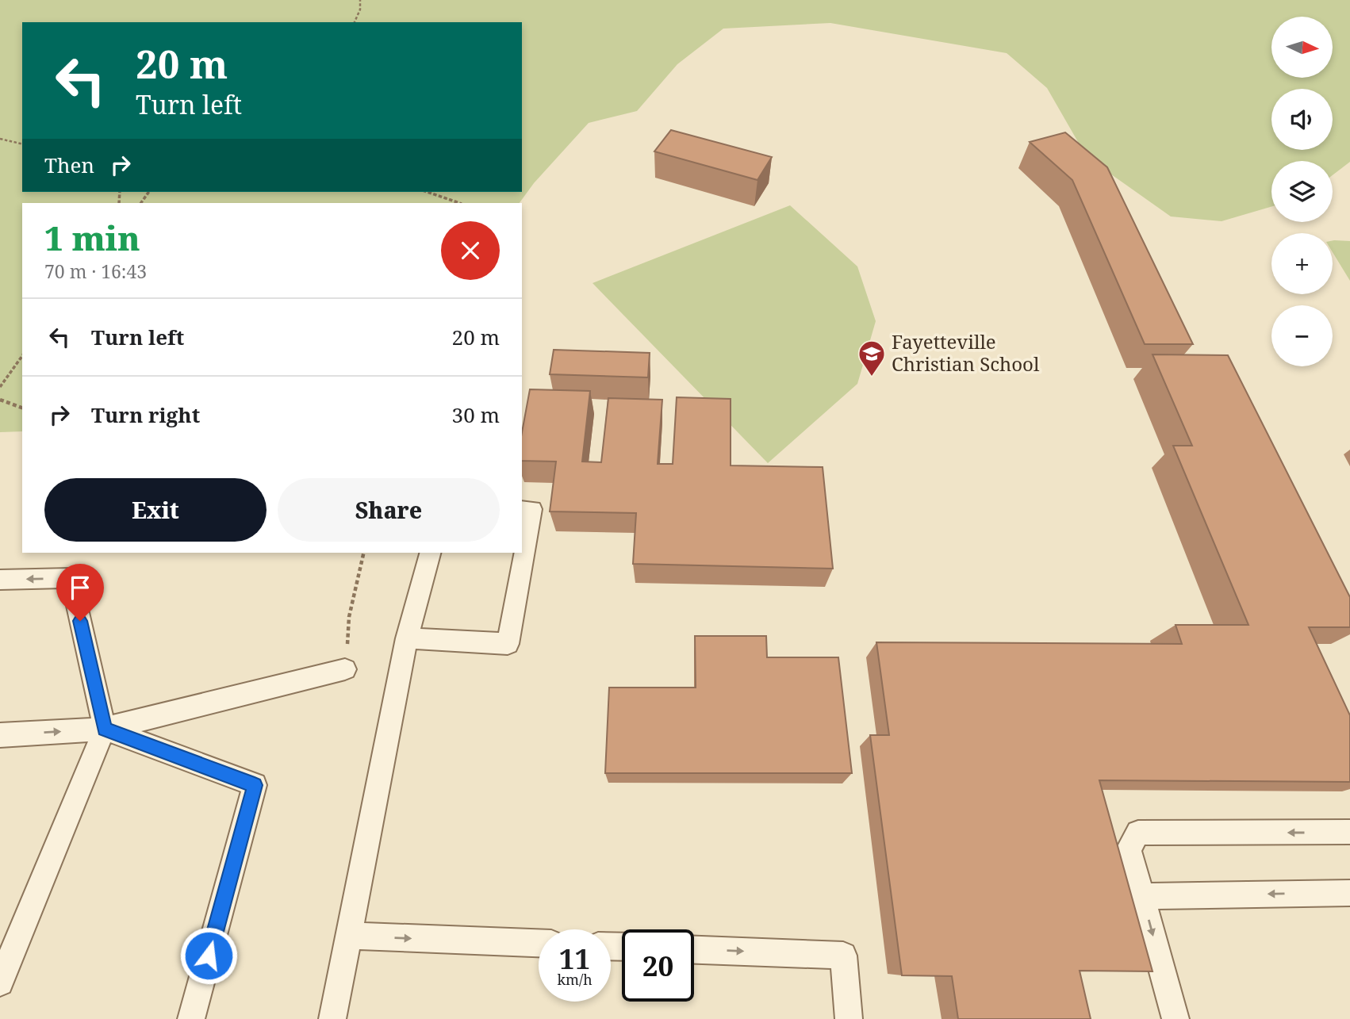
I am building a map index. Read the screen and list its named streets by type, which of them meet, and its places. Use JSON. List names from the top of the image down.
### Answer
{
  "places": {
    "school or university": ["Fayetteville Christian School"]
  },
  "north": "right",
  "page": {
    "map_buttons": ["+", "−"],
    "turn": ["20 m", "Turn left"],
    "then": "Then",
    "heading": ["1 min", "70 m · 16:43"],
    "list": [
      {
        "name": "Turn left",
        "value": "20 m"
      },
      {
        "name": "Turn right",
        "value": "30 m"
      }
    ],
    "buttons": ["Exit", "Share"],
    "speed": "11 km/h",
    "limit": "20"
  }
}
